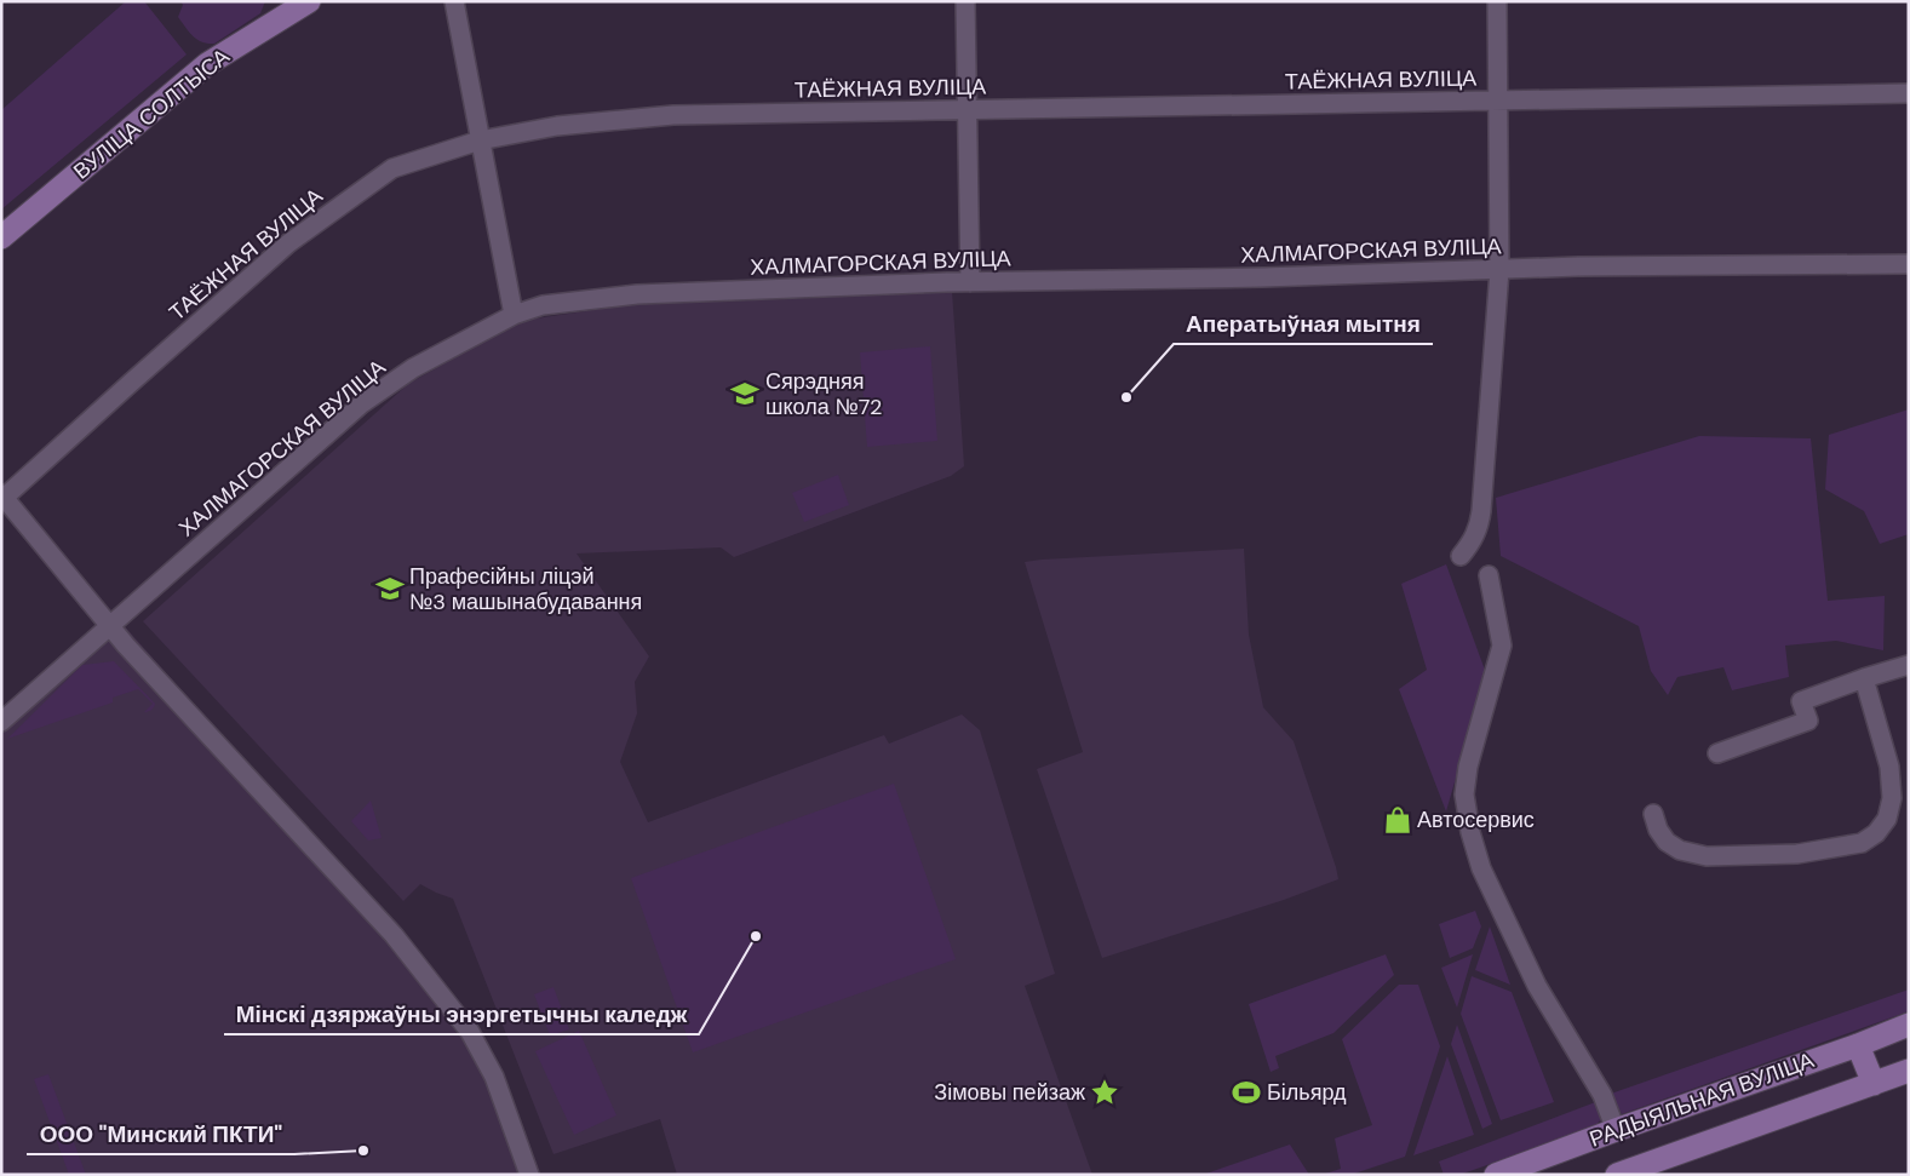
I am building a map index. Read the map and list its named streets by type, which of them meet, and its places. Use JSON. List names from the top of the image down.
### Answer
{
  "streets": {
    "main road": ["ВУЛІЦА СОЛТЫСА", "РАДЫЯЛЬНАЯ ВУЛІЦА"],
    "street": ["ТАЁЖНАЯ ВУЛІЦА", "ХАЛМАГОРСКАЯ ВУЛІЦА"]
  },
  "places": {
    "school or university": ["Сярэдняя школа №72", "Прафесійны ліцэй №3 машынабудавання"],
    "other": ["Аператыўная мытня", "Мінскі дзяржаўны энэргетычны каледж", "ООО \"Минский ПКТИ\""],
    "shop": ["Автосервис"],
    "place": ["Зімовы пейзаж"],
    "sports": ["Більярд"]
  }
}
